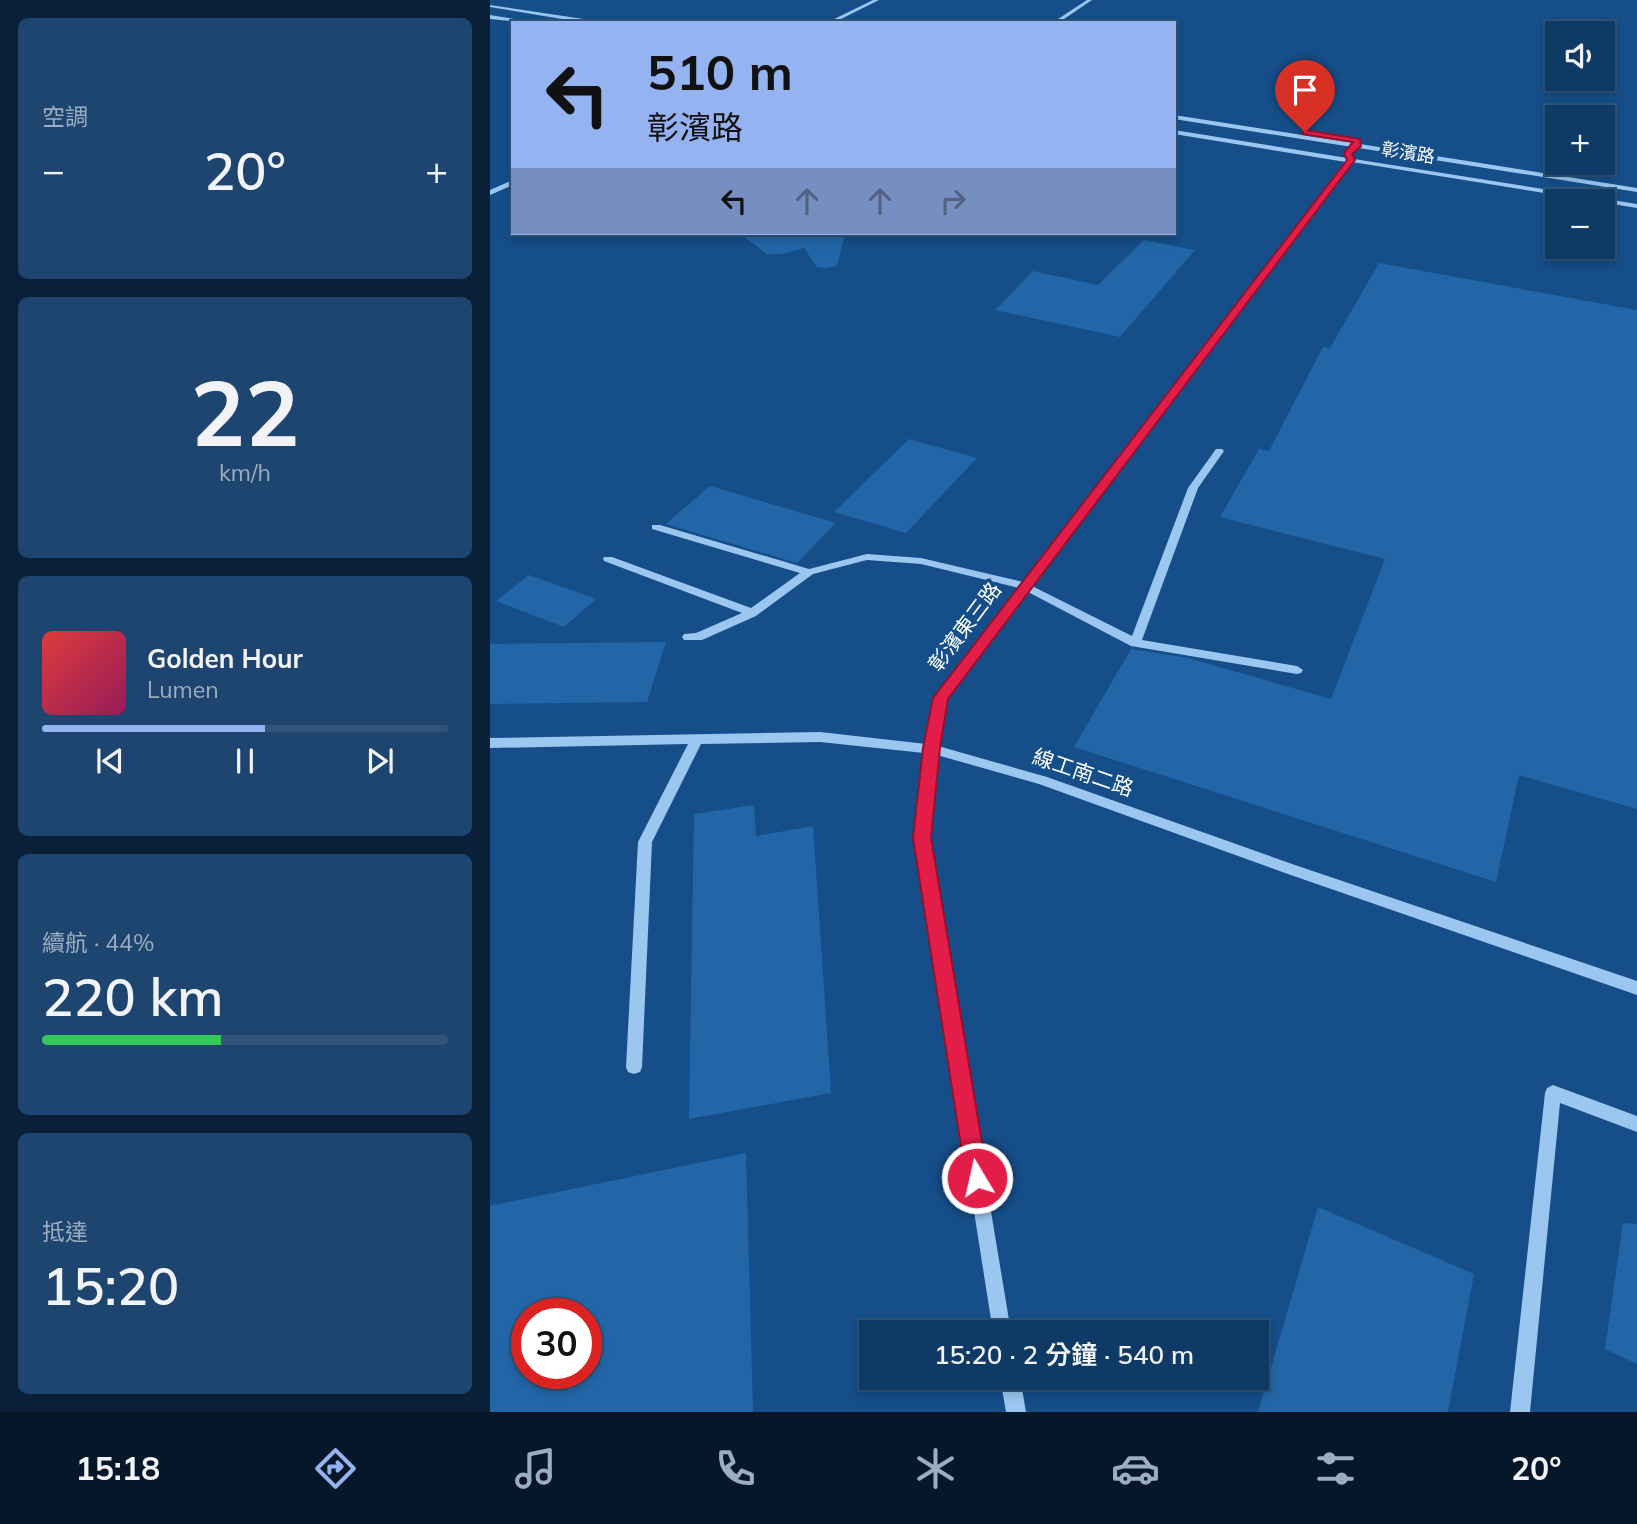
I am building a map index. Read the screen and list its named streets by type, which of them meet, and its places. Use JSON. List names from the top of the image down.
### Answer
{
  "streets": {
    "street": ["彰濱路", "彰濱東三路", "線工南二路"]
  },
  "crossings": [
    ["彰濱路", "彰濱東三路"],
    ["彰濱東三路", "線工南二路"]
  ],
  "page": {
    "tile": [
      "空調",
      ["22", "km/h"],
      ["續航 · 44%", "220 km"],
      ["抵達", "15:20"]
    ],
    "map_buttons": ["+", "−"],
    "turn": ["510 m", "彰濱路"],
    "heat": ["−", "20°", "+"],
    "song": ["Golden Hour", "Lumen"],
    "limit": "30",
    "trip": "15:20 · 2 分鐘 · 540 m",
    "tabs": ["15:18", "20°"]
  }
}
